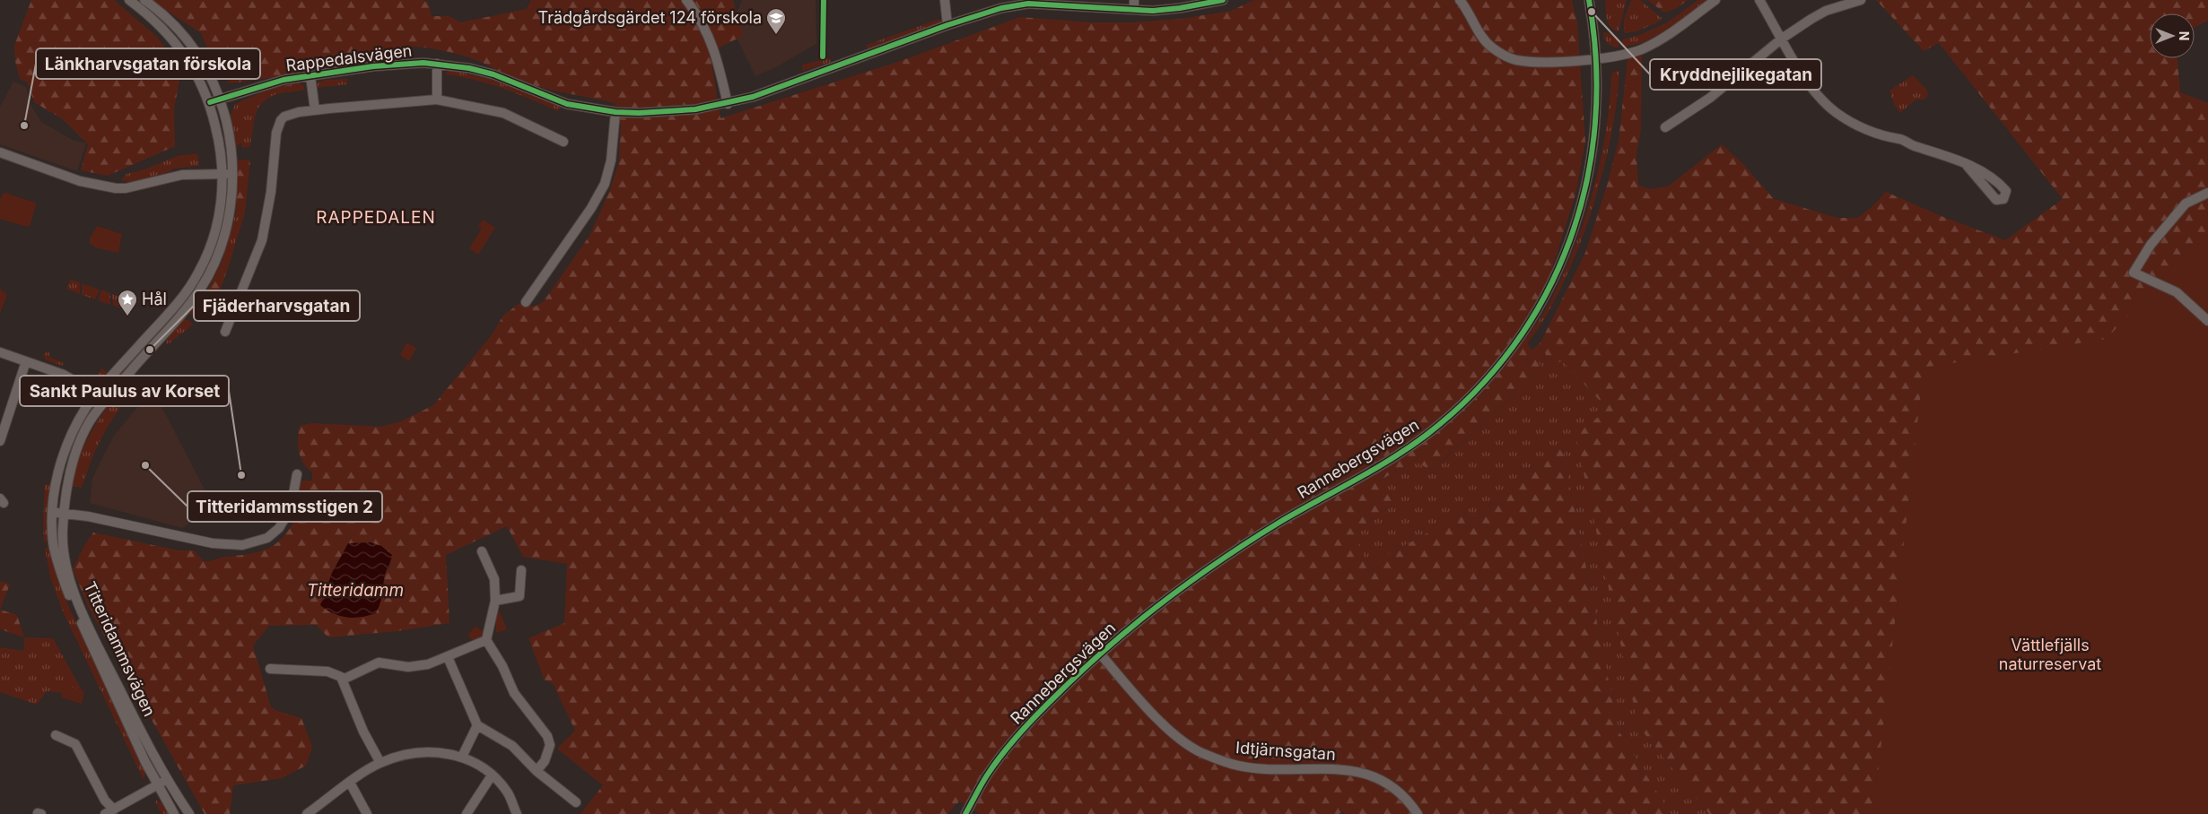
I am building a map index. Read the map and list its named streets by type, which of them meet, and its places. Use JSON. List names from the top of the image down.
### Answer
{
  "streets": {
    "street": [
      "Rappedalsvägen",
      "Rannebergsvägen",
      "Titteridammsvägen",
      "Idtjärnsgatan"
    ]
  },
  "crossings": [
    ["Rappedalsvägen", "Titteridammsvägen"],
    ["Rannebergsvägen", "Idtjärnsgatan"]
  ],
  "districts": ["RAPPEDALEN"],
  "water": ["Titteridamm"],
  "parks": ["Vättlefjälls naturreservat"],
  "places": {
    "other": [
      "Kryddnejlikegatan",
      "Länkharvsgatan förskola",
      "Fjäderharvsgatan",
      "Titteridammsstigen 2",
      "Sankt Paulus av Korset"
    ],
    "school or university": ["Trädgårdsgärdet 124 förskola"],
    "place": ["Hål"]
  },
  "north": "right"
}
